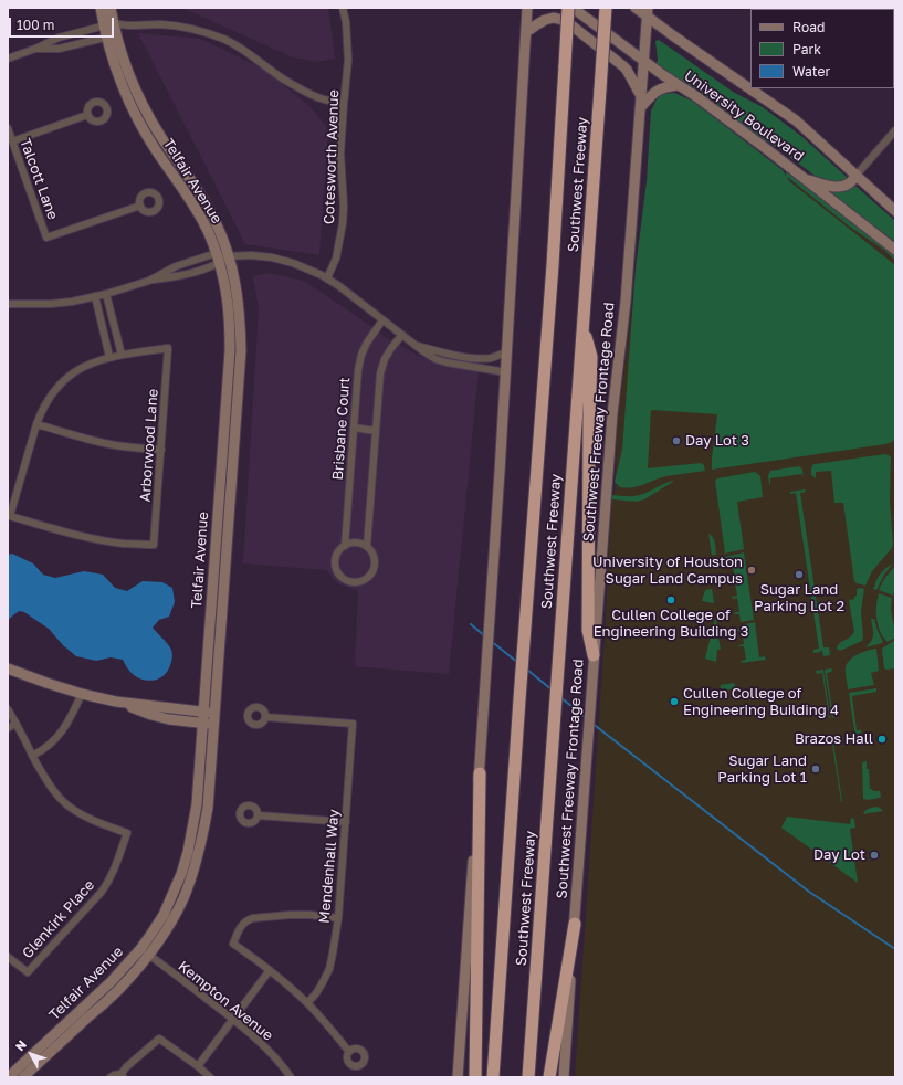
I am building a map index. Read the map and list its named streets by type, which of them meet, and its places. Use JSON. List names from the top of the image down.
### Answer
{
  "streets": {
    "highway": ["Southwest Freeway"],
    "main road": ["University Boulevard", "Telfair Avenue", "Southwest Freeway Frontage Road"],
    "street": [
      "Cotesworth Avenue",
      "Talcott Lane",
      "Brisbane Court",
      "Arborwood Lane",
      "Mendenhall Way",
      "Glenkirk Place",
      "Kempton Avenue"
    ]
  },
  "crossings": [
    ["University Boulevard", "Southwest Freeway Frontage Road"],
    ["Telfair Avenue", "Kempton Avenue"]
  ],
  "places": [
    "Day Lot 3",
    "University of Houston Sugar Land Campus",
    "Sugar Land Parking Lot 2",
    "Cullen College of Engineering Building 3",
    "Cullen College of Engineering Building 4",
    "Brazos Hall",
    "Sugar Land Parking Lot 1",
    "Day Lot"
  ],
  "legend": ["Road", "Park", "Water"],
  "scale_bar": "100 m",
  "north": "top left"
}
